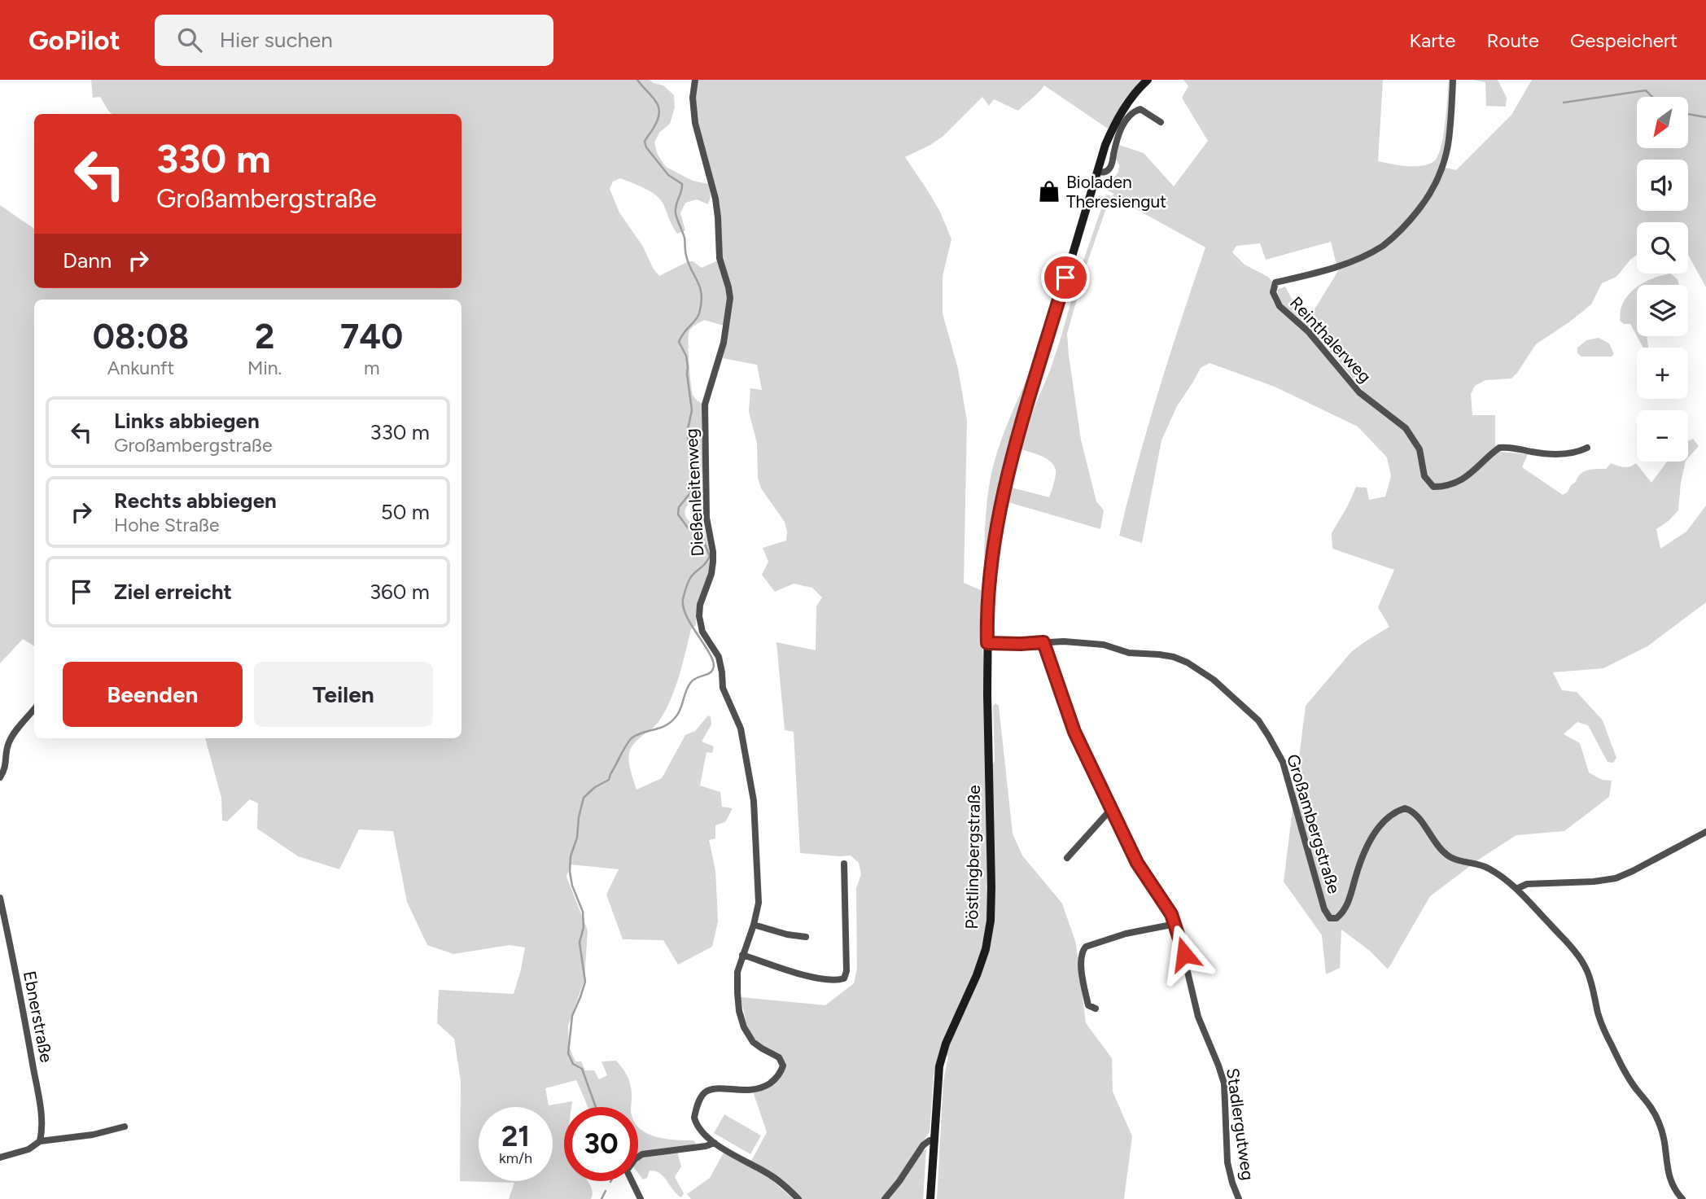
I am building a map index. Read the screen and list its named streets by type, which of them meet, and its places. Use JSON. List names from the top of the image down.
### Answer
{
  "streets": {
    "main road": ["Pöstlingbergstraße"],
    "street": [
      "Reinthalerweg",
      "Dießenleitenweg",
      "Großambergstraße",
      "Ebnerstraße",
      "Stadlergutweg"
    ]
  },
  "crossings": [
    ["Großambergstraße", "Pöstlingbergstraße"],
    ["Großambergstraße", "Stadlergutweg"]
  ],
  "places": {
    "shop": ["Bioladen Theresiengut"]
  },
  "north": "bottom left",
  "page": {
    "header": "GoPilot",
    "search": "Hier suchen",
    "nav": ["Karte", "Route", "Gespeichert"],
    "map_buttons": ["+", "−"],
    "turn": ["330 m", "Großambergstraße"],
    "then": "Dann",
    "eta": [
      "08:08",
      "Ankunft",
      "2",
      "Min.",
      "740",
      "m"
    ],
    "list": [
      {
        "name": "Links abbiegen",
        "note": "Großambergstraße",
        "value": "330 m"
      },
      {
        "name": "Rechts abbiegen",
        "note": "Hohe Straße",
        "value": "50 m"
      },
      {
        "name": "Ziel erreicht",
        "value": "360 m"
      }
    ],
    "buttons": ["Beenden", "Teilen"],
    "speed": "21 km/h",
    "limit": "30"
  }
}
